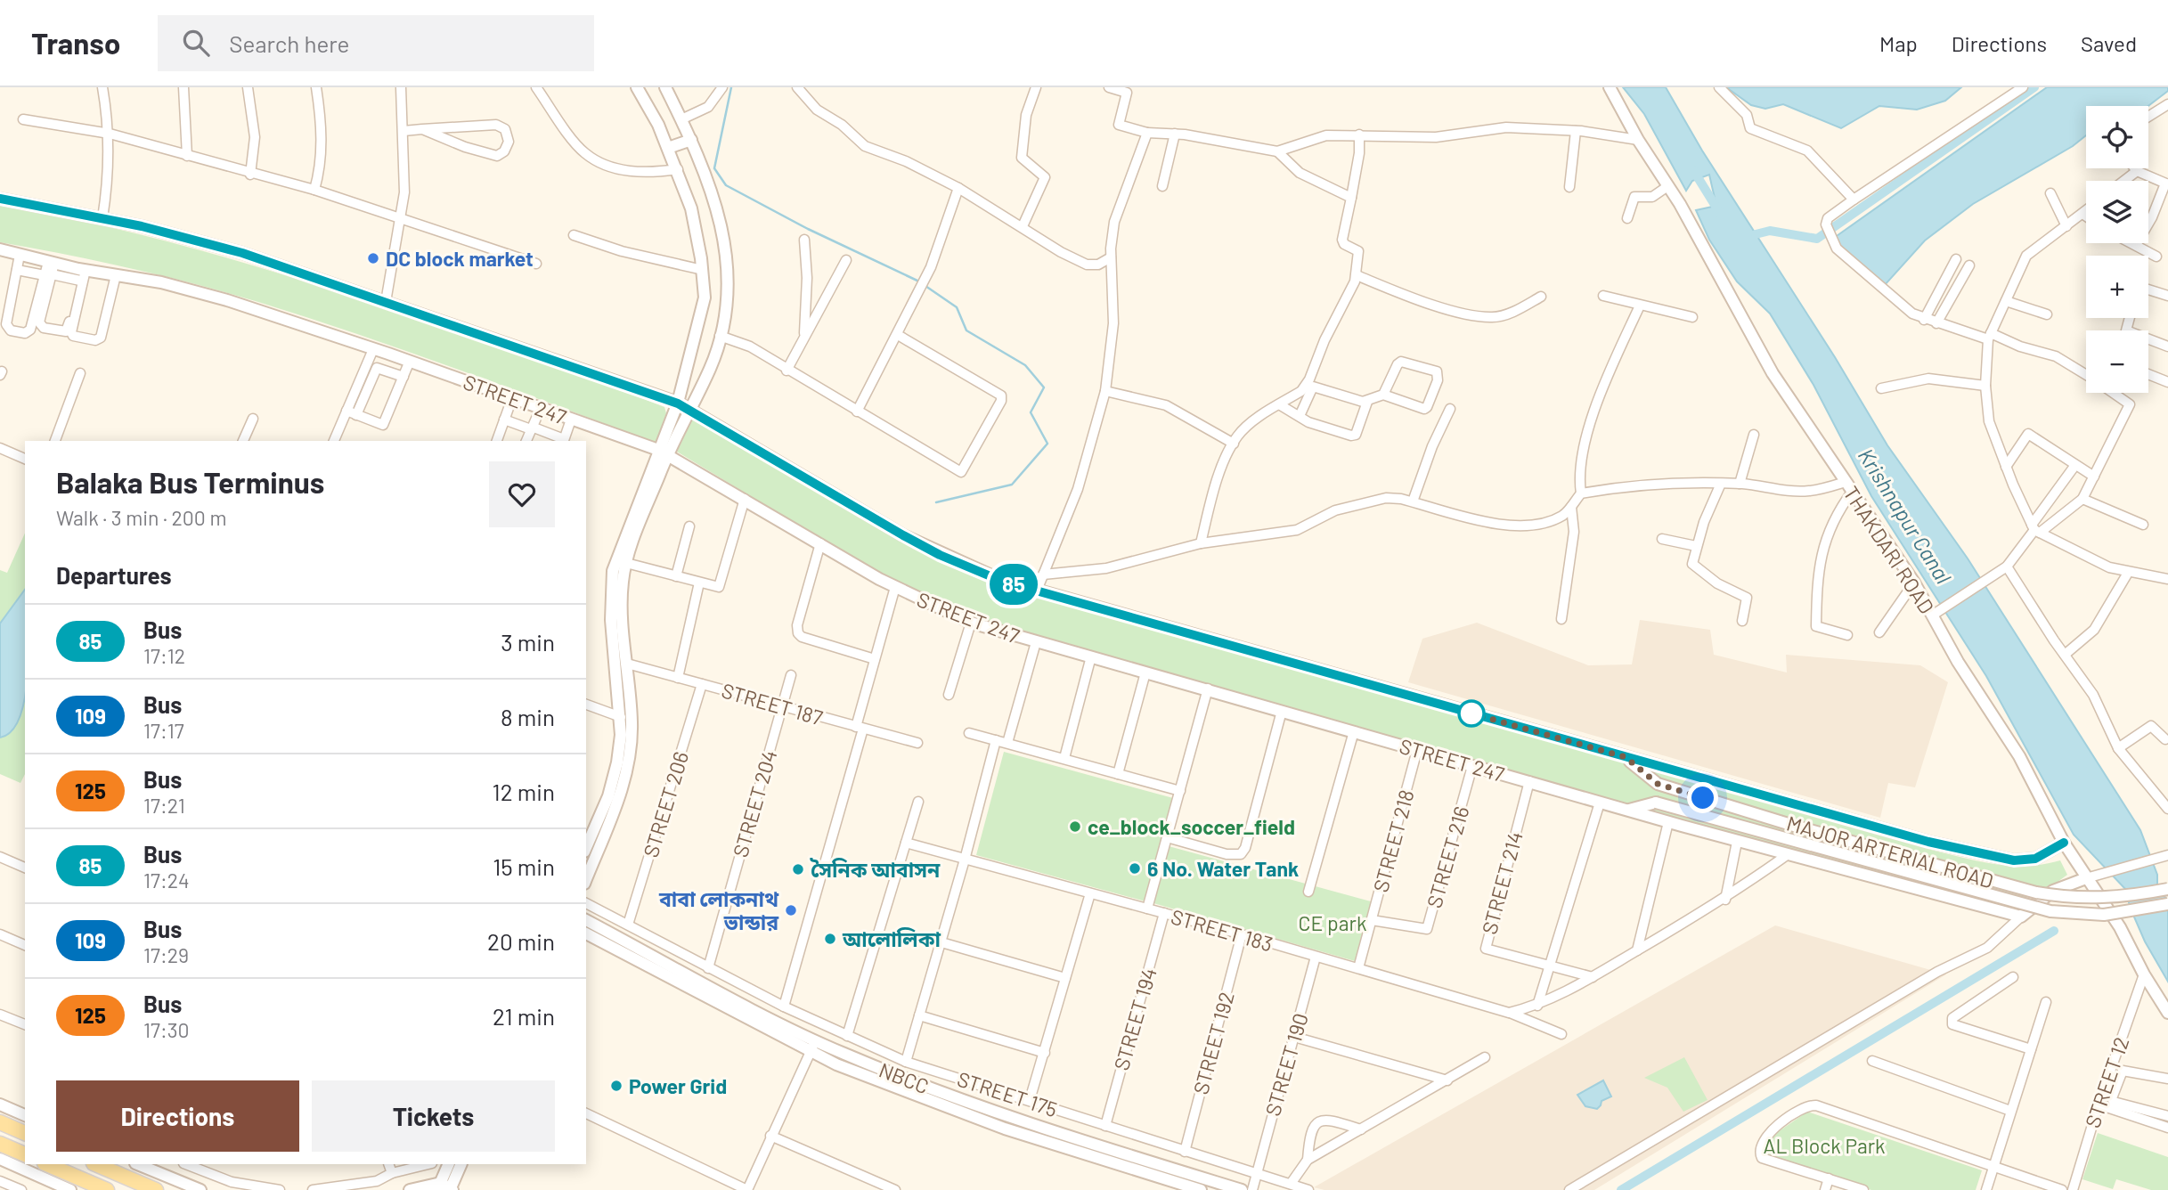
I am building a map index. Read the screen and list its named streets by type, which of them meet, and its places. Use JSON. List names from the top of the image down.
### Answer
{
  "streets": {
    "street": [
      "STREET 247",
      "THAKDARI ROAD",
      "STREET 187",
      "STREET 204",
      "STREET 206",
      "STREET 218",
      "MAJOR ARTERIAL ROAD",
      "STREET 216",
      "STREET 214",
      "STREET 183",
      "STREET 194",
      "STREET 192",
      "STREET 190",
      "NBCC",
      "STREET 12",
      "STREET 175"
    ]
  },
  "crossings": [
    ["STREET 247", "STREET 218"],
    ["STREET 247", "MAJOR ARTERIAL ROAD"],
    ["STREET 247", "STREET 216"],
    ["STREET 247", "STREET 214"],
    ["THAKDARI ROAD", "STREET 12"],
    ["STREET 187", "STREET 204"],
    ["STREET 187", "STREET 206"],
    ["STREET 204", "STREET 175"],
    ["STREET 206", "STREET 175"],
    ["STREET 218", "STREET 216"],
    ["STREET 218", "STREET 183"],
    ["STREET 183", "STREET 194"],
    ["STREET 183", "STREET 192"],
    ["STREET 183", "STREET 190"],
    ["STREET 194", "STREET 175"],
    ["STREET 192", "STREET 175"],
    ["STREET 190", "STREET 175"]
  ],
  "water": ["Krishnapur Canal"],
  "parks": ["CE park", "AL Block Park"],
  "places": [
    "DC block market",
    "ce_block_soccer_field",
    "6 No. Water Tank",
    "সৈনিক আবাসন",
    "বাবা লোকনাথ ভান্ডার",
    "আলোলিকা",
    "Power Grid"
  ],
  "lines": ["bus line 85"],
  "page": {
    "header": "Transo",
    "search": "Search here",
    "nav": ["Map", "Directions", "Saved"],
    "on_map": "85",
    "map_buttons": ["+", "−"],
    "heading": [
      ["Balaka Bus Terminus", "Walk · 3 min · 200 m"],
      "Departures"
    ],
    "list": [
      {
        "mark": "85",
        "name": "Bus",
        "note": "17:12",
        "value": "3 min"
      },
      {
        "mark": "109",
        "name": "Bus",
        "note": "17:17",
        "value": "8 min"
      },
      {
        "mark": "125",
        "name": "Bus",
        "note": "17:21",
        "value": "12 min"
      },
      {
        "mark": "85",
        "name": "Bus",
        "note": "17:24",
        "value": "15 min"
      },
      {
        "mark": "109",
        "name": "Bus",
        "note": "17:29",
        "value": "20 min"
      },
      {
        "mark": "125",
        "name": "Bus",
        "note": "17:30",
        "value": "21 min"
      }
    ],
    "buttons": ["Directions", "Tickets"]
  }
}
